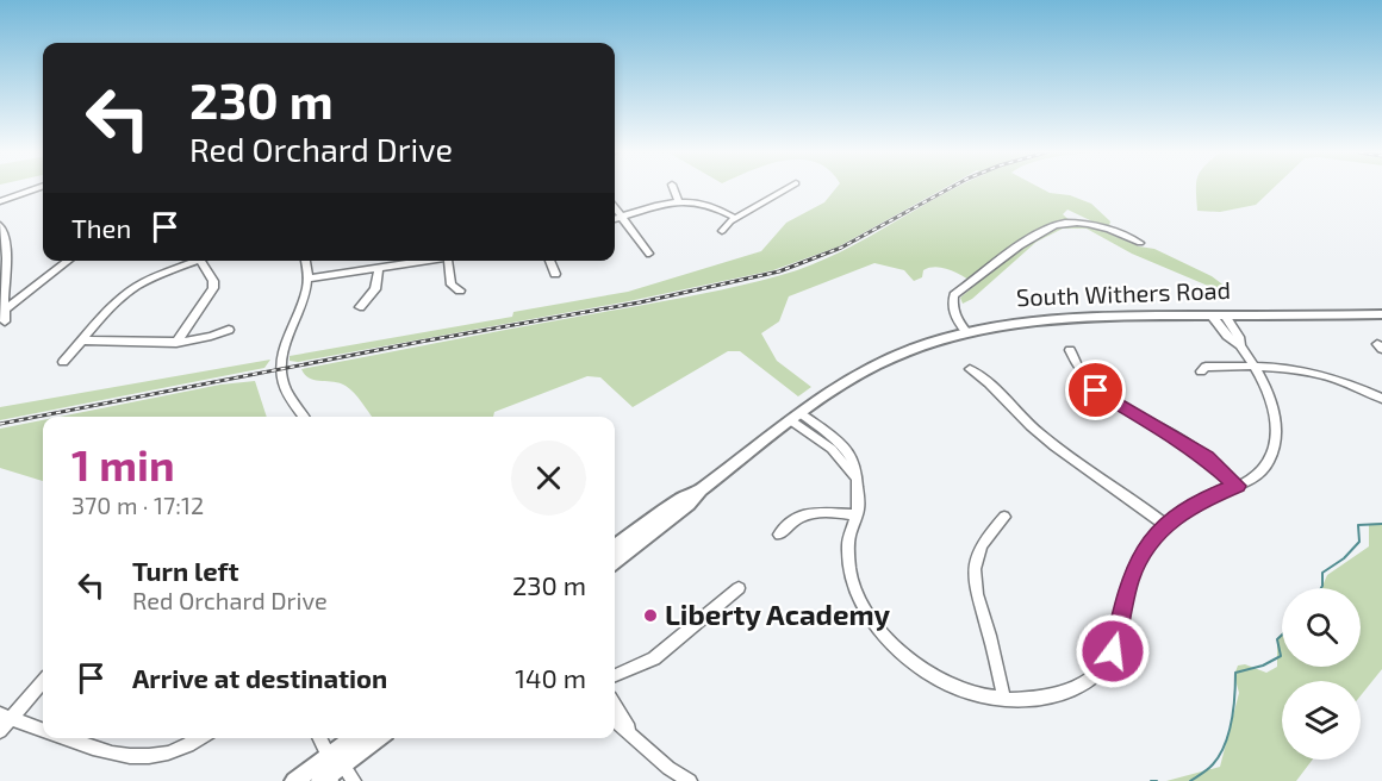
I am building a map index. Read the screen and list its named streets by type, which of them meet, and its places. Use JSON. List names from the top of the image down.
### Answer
{
  "streets": {
    "main road": ["South Withers Road"]
  },
  "places": ["Liberty Academy"],
  "page": {
    "turn": ["230 m", "Red Orchard Drive"],
    "then": "Then",
    "heading": ["1 min", "370 m · 17:12"],
    "list": [
      {
        "name": "Turn left",
        "note": "Red Orchard Drive",
        "value": "230 m"
      },
      {
        "name": "Arrive at destination",
        "value": "140 m"
      }
    ]
  }
}
